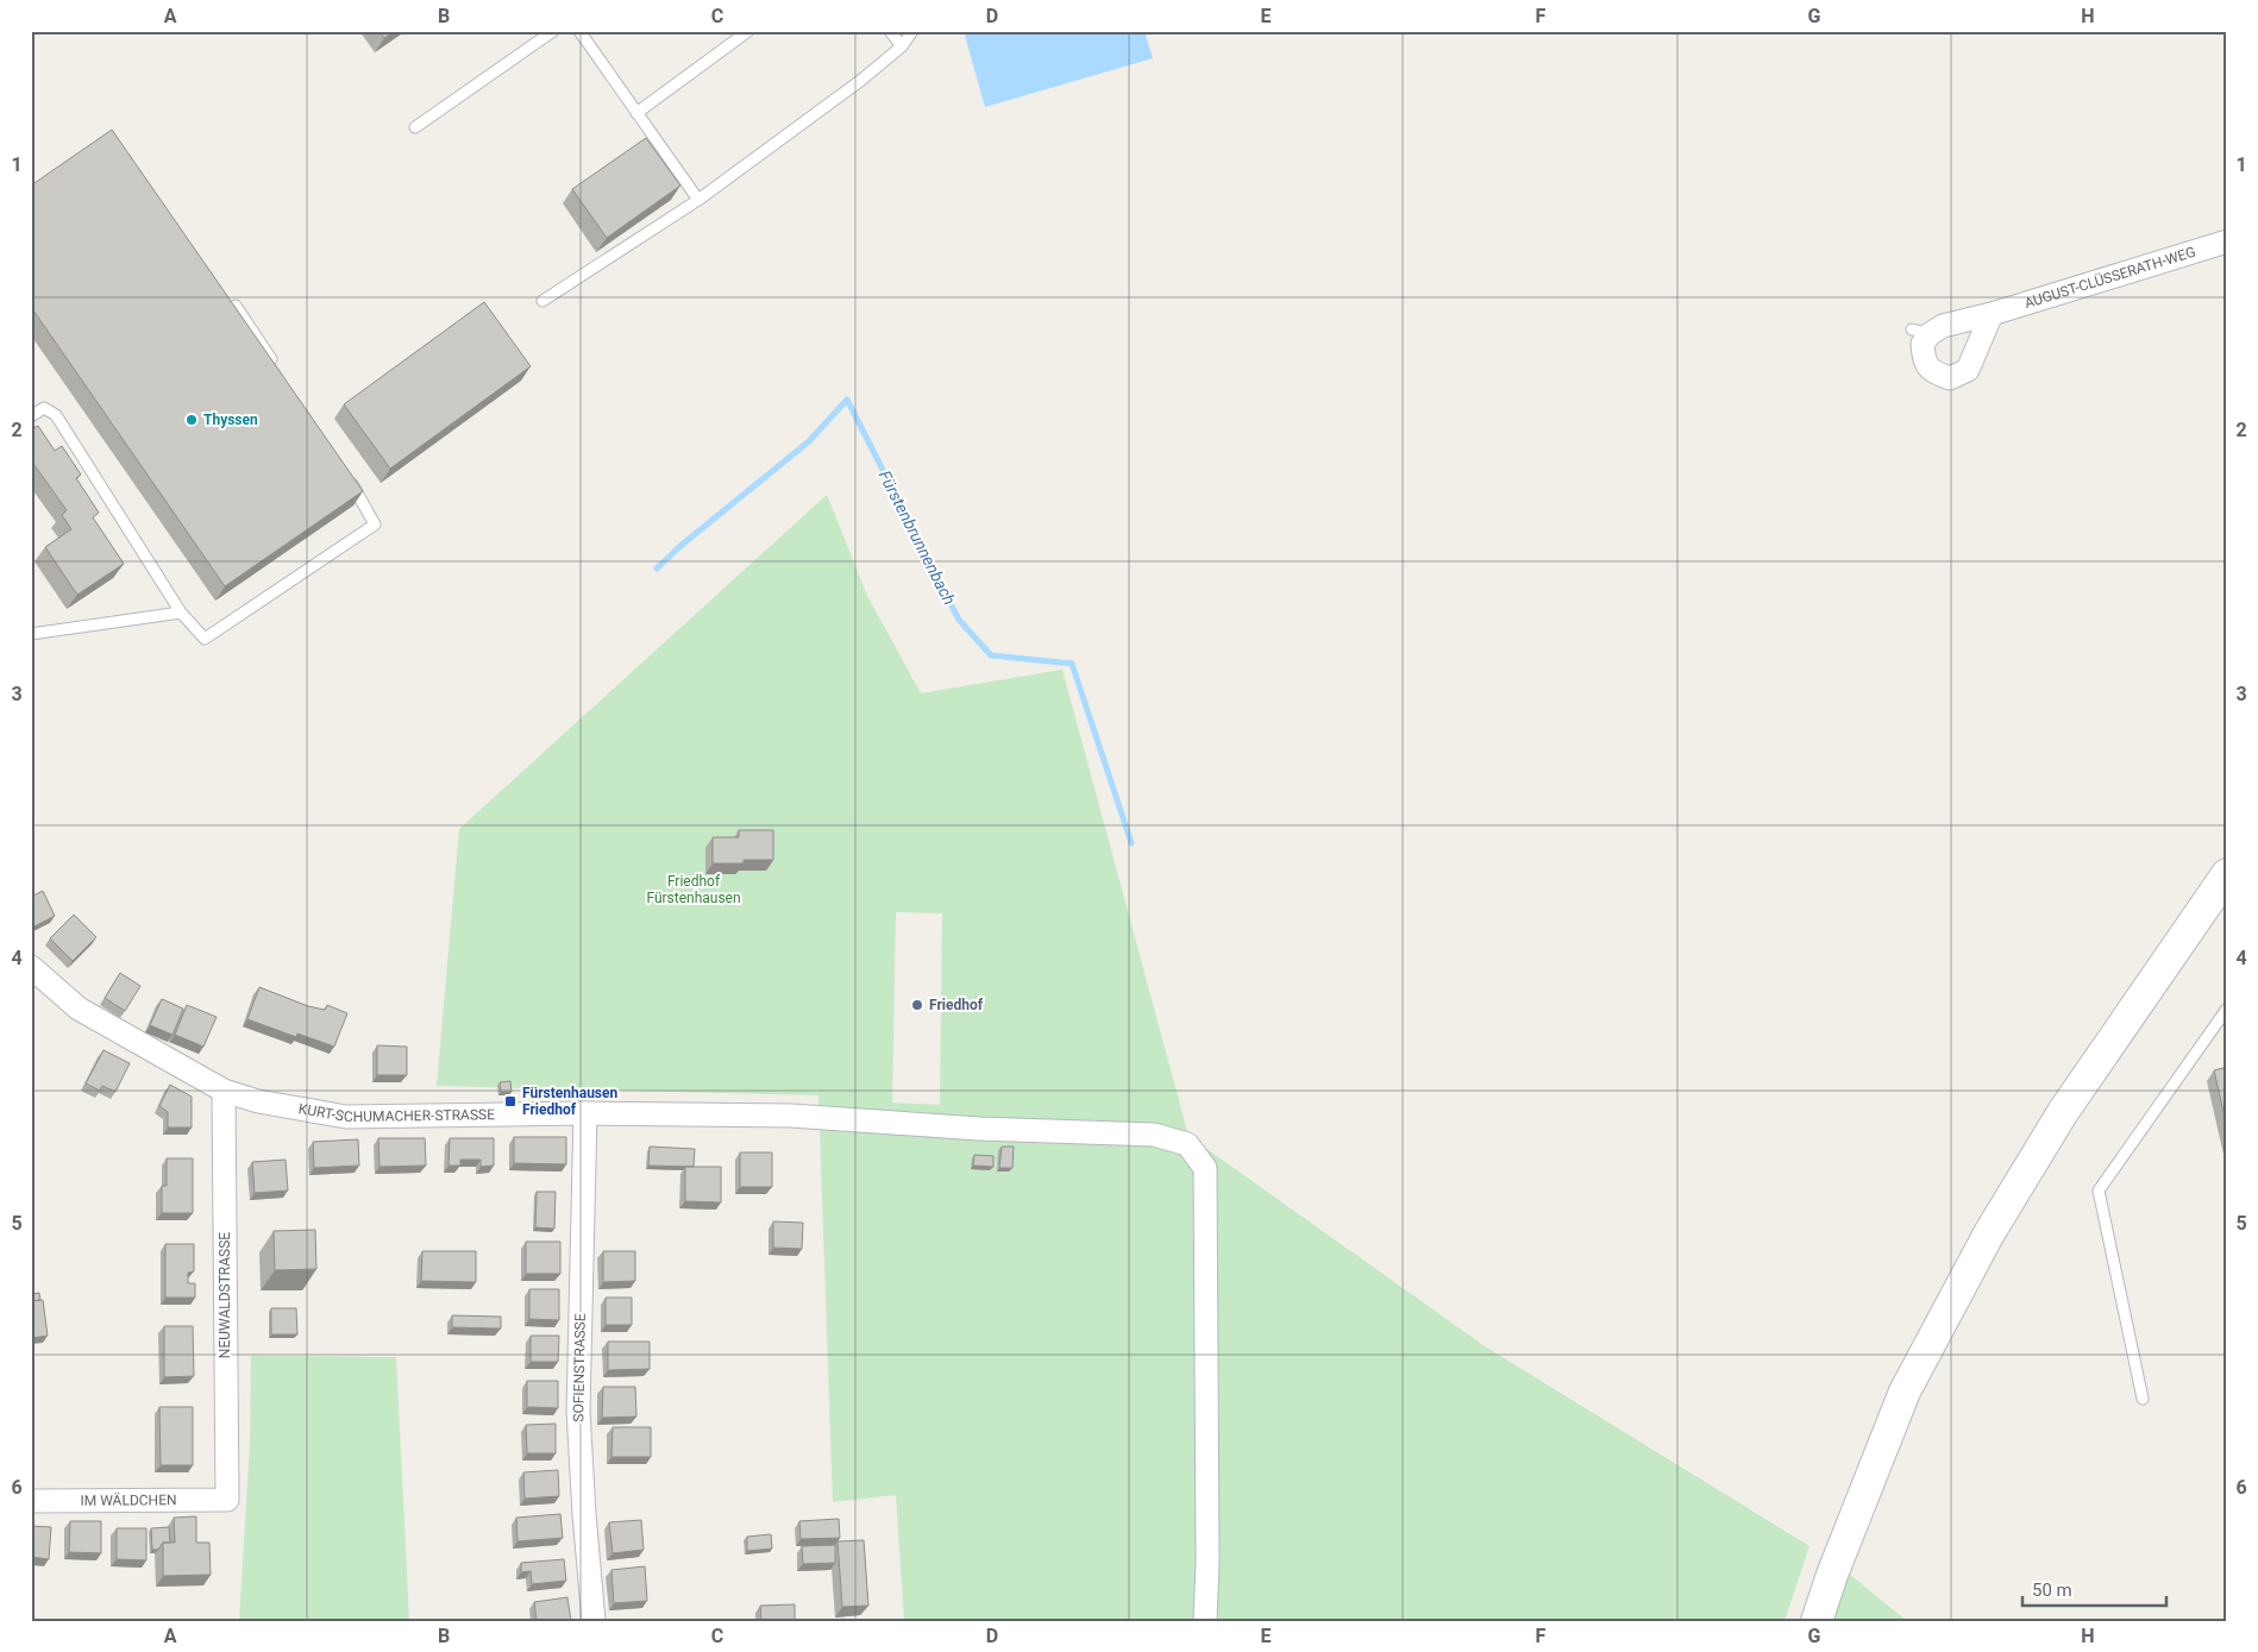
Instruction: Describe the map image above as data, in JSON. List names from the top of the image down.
{
  "streets": {
    "street": [
      "AUGUST-CLÜSSERATH-WEG",
      "KURT-SCHUMACHER-STRASSE",
      "NEUWALDSTRASSE",
      "SOFIENSTRASSE",
      "IM WÄLDCHEN"
    ]
  },
  "crossings": [
    ["KURT-SCHUMACHER-STRASSE", "NEUWALDSTRASSE"],
    ["KURT-SCHUMACHER-STRASSE", "SOFIENSTRASSE"],
    ["NEUWALDSTRASSE", "IM WÄLDCHEN"]
  ],
  "water": ["Fürstenbrunnenbach"],
  "parks": ["Friedhof Fürstenhausen"],
  "places": {
    "other": ["Thyssen", "Friedhof"],
    "transit": ["Fürstenhausen Friedhof"]
  },
  "scale_bar": "50 m",
  "grid": {
    "columns": [
      "A",
      "B",
      "C",
      "D",
      "E",
      "F",
      "G",
      "H"
    ],
    "rows": [
      "1",
      "2",
      "3",
      "4",
      "5",
      "6"
    ]
  }
}
